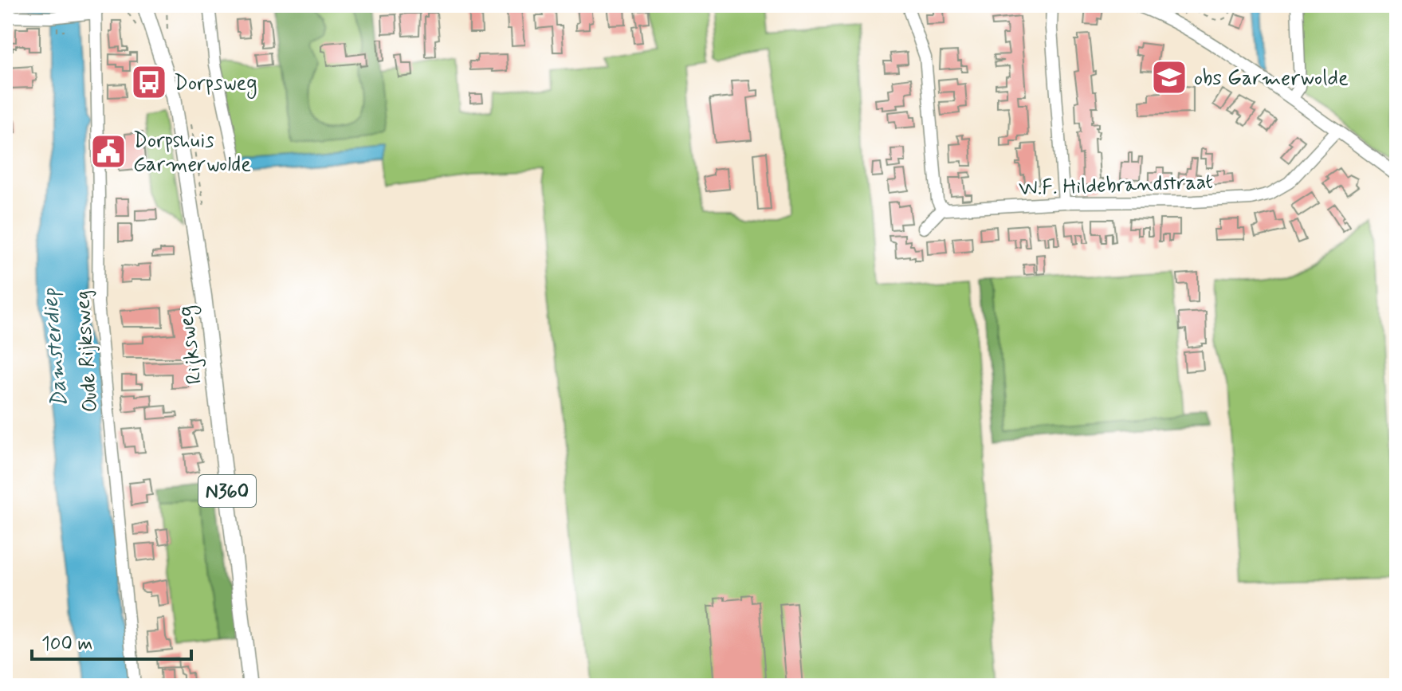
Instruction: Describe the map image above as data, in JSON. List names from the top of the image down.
{
  "streets": {
    "main road": ["Rijksweg", "N360"],
    "street": ["W.F. Hildebrandstraat", "Oude Rijksweg"]
  },
  "water": ["Damsterdiep"],
  "places": {
    "school or university": ["obs Garmerwolde"],
    "bus stop": ["Dorpsweg"],
    "public building": ["Dorpshuis Garmerwolde"]
  },
  "scale_bar": "100 m"
}
